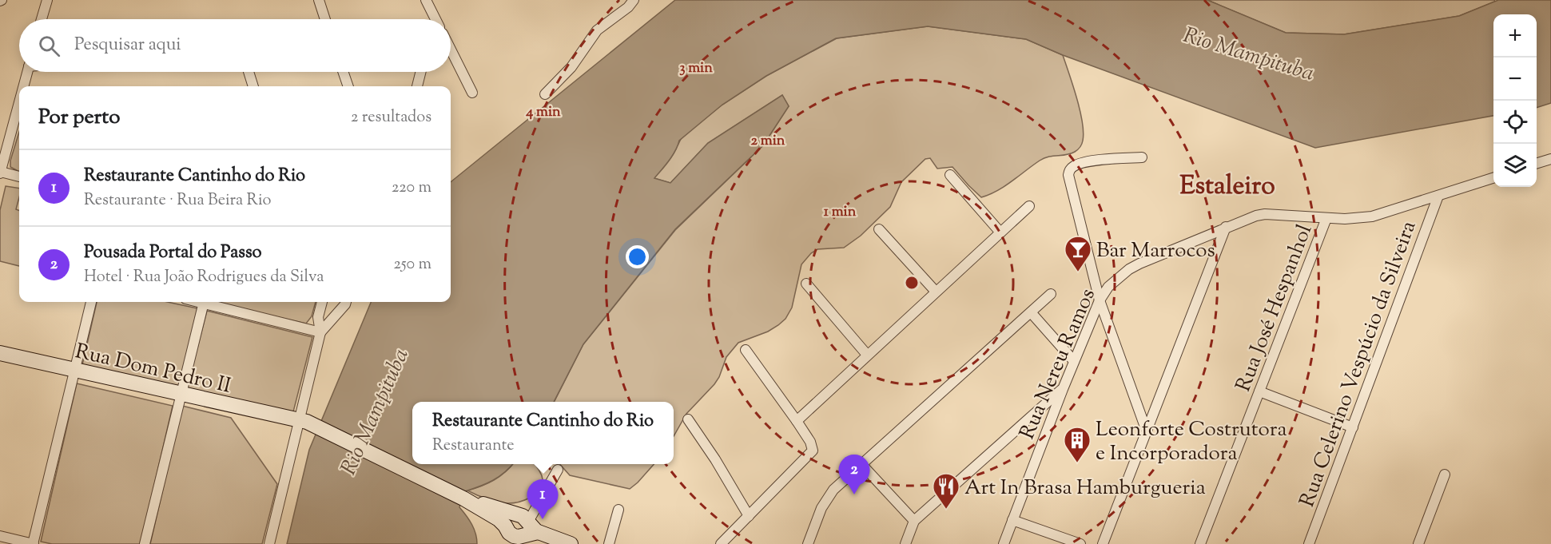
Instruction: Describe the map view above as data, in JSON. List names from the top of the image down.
{
  "streets": {
    "main road": ["Rua Dom Pedro II"],
    "street": ["Rua José Hespanhol", "Rua Nereu Ramos", "Rua Celerino Vespúcio da Silveira"]
  },
  "crossings": [
    ["Rua José Hespanhol", "Rua Nereu Ramos"],
    ["Rua Nereu Ramos", "Rua Celerino Vespúcio da Silveira"]
  ],
  "districts": ["Estaleiro"],
  "water": ["Rio Mampituba"],
  "places": {
    "bar": ["Bar Marrocos"],
    "building": ["Leonforte Costrutora e Incorporadora"],
    "restaurant": ["Art In Brasa Hamburgueria"]
  },
  "page": {
    "map_buttons": ["+", "−"],
    "search": "Pesquisar aqui",
    "heading": ["Por perto", "2 resultados"],
    "list": [
      {
        "mark": "1",
        "name": "Restaurante Cantinho do Rio",
        "note": "Restaurante · Rua Beira Rio",
        "value": "220 m"
      },
      {
        "mark": "2",
        "name": "Pousada Portal do Passo",
        "note": "Hotel · Rua João Rodrigues da Silva",
        "value": "250 m"
      }
    ],
    "popup": ["Restaurante Cantinho do Rio", "Restaurante"],
    "pins": ["2", "1"]
  },
  "rings": [
    "3 min",
    "4 min",
    "2 min",
    "1 min"
  ]
}
